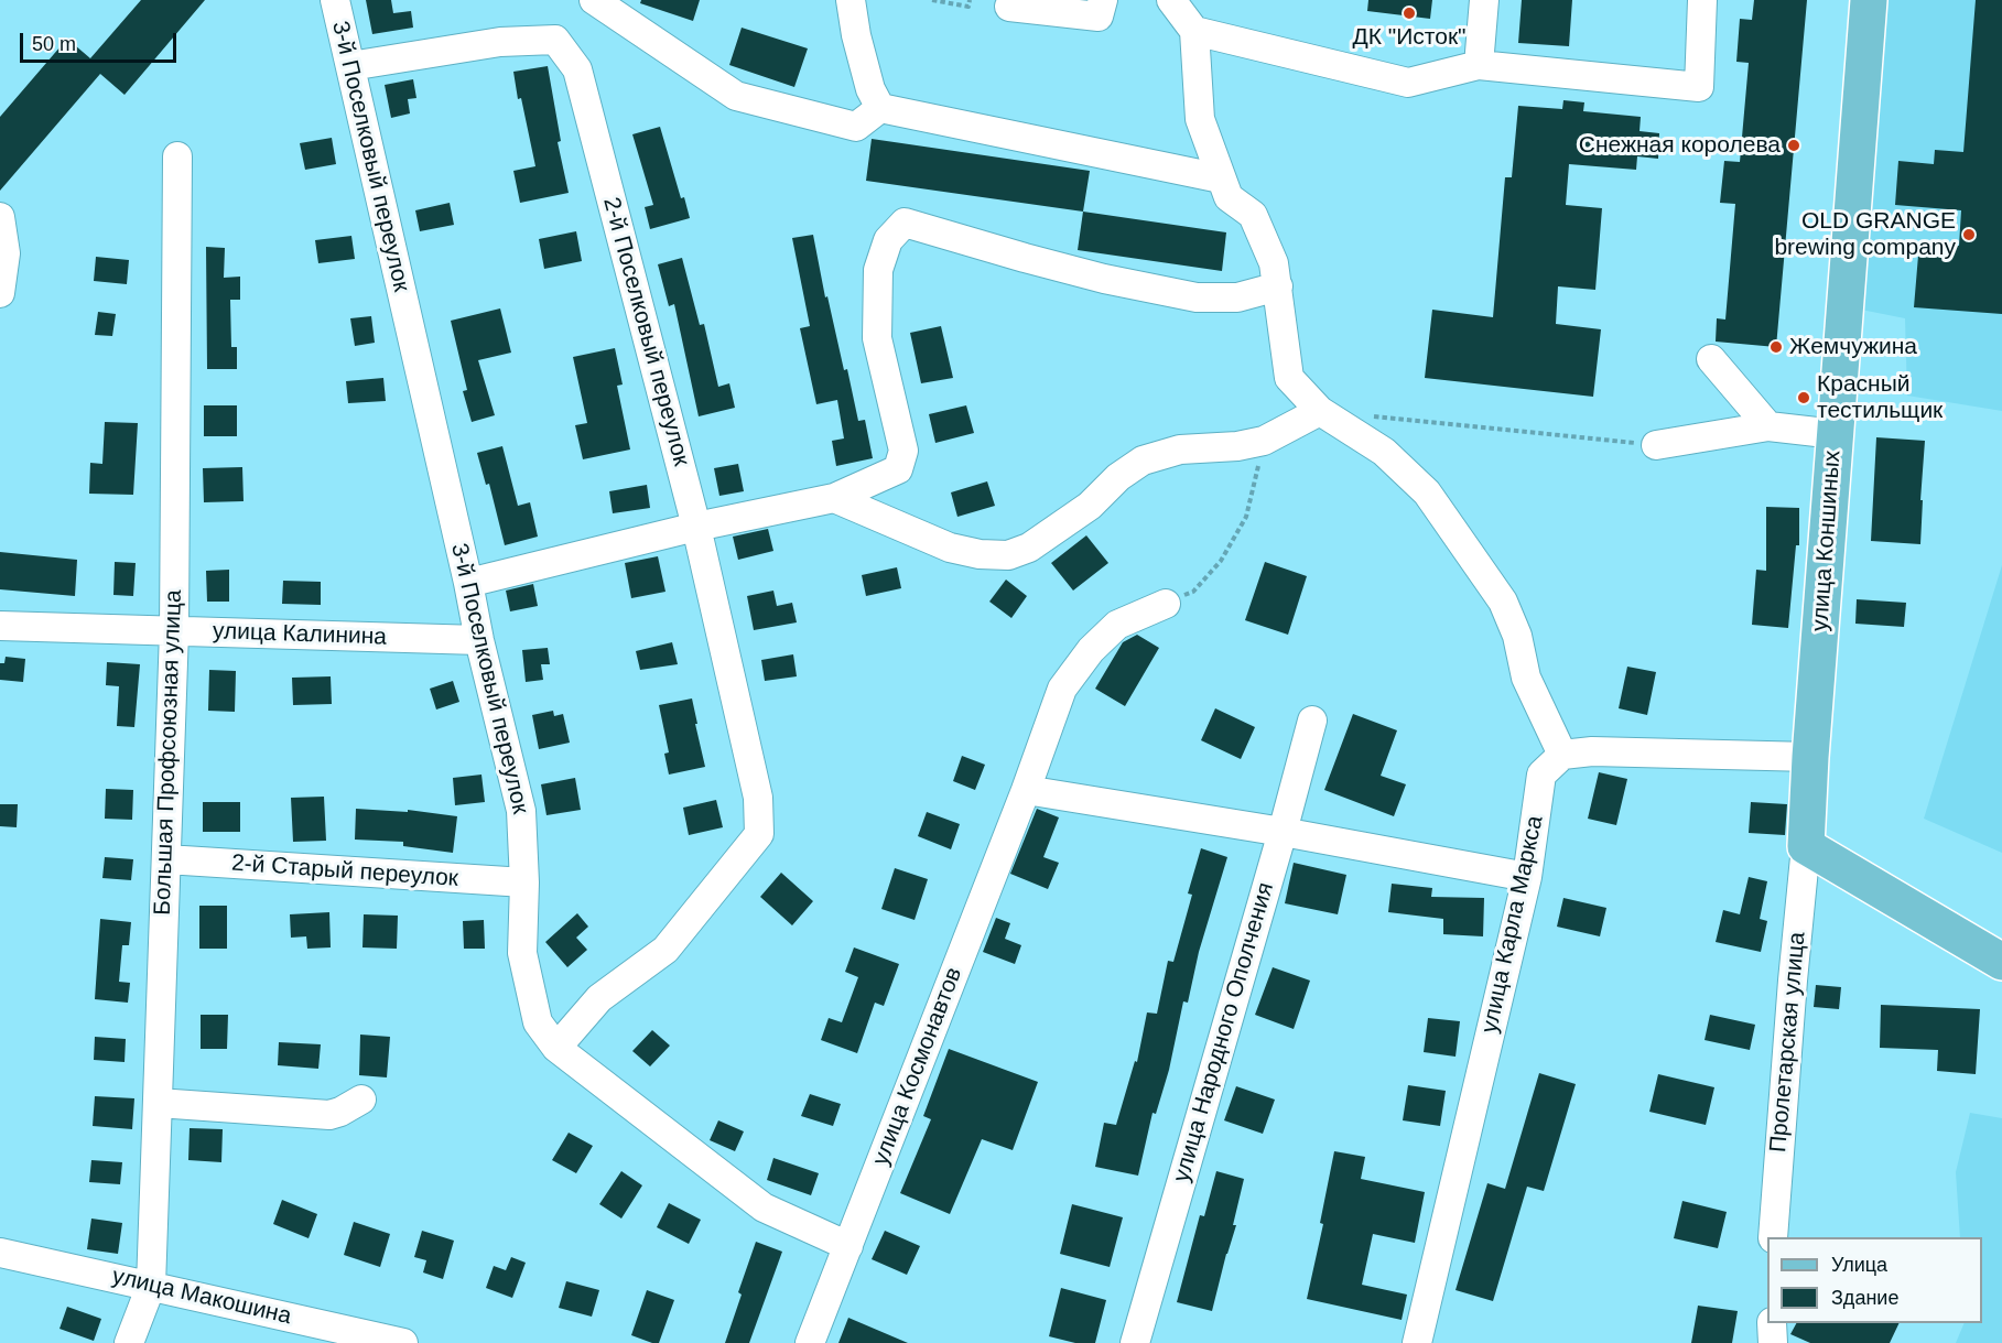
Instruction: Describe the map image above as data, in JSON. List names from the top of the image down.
{
  "streets": {
    "main road": ["улица Коншиных"],
    "street": [
      "3-й Поселковый переулок",
      "2-й Поселковый переулок",
      "улица Калинина",
      "Большая Профсоюзная улица",
      "2-й Старый переулок",
      "улица Карла Маркса",
      "улица Народного Ополчения",
      "Пролетарская улица",
      "улица Космонавтов",
      "улица Макошина"
    ]
  },
  "crossings": [
    ["3-й Поселковый переулок", "2-й Поселковый переулок"],
    ["3-й Поселковый переулок", "улица Калинина"],
    ["3-й Поселковый переулок", "2-й Старый переулок"],
    ["3-й Поселковый переулок", "улица Космонавтов"],
    ["улица Коншиных", "Пролетарская улица"],
    ["улица Калинина", "Большая Профсоюзная улица"],
    ["Большая Профсоюзная улица", "2-й Старый переулок"],
    ["Большая Профсоюзная улица", "улица Макошина"]
  ],
  "places": [
    "ДК \"Исток\"",
    "Снежная королева",
    "OLD GRANGE brewing company",
    "Жемчужина",
    "Красный тестильщик"
  ],
  "legend": ["Улица", "Здание"],
  "scale_bar": "50 m"
}
